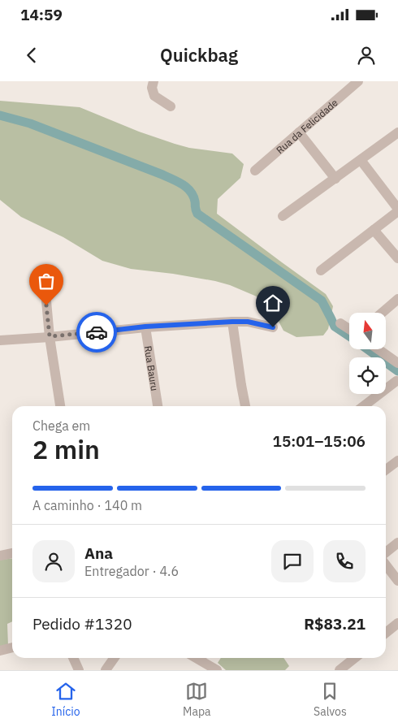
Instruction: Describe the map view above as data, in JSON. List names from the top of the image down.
{
  "streets": {
    "street": ["Rua da Felicidade", "Rua Bauru"]
  },
  "north": "top",
  "page": {
    "status": "14:59",
    "header": "Quickbag",
    "heading": ["2 min", "Chega em", "15:01–15:06"],
    "panel": [
      "Ana",
      "Entregador · 4.6",
      "Pedido #1320",
      "R$83.21"
    ],
    "bar": "A caminho · 140 m",
    "tabs": ["Início", "Mapa", "Salvos"]
  }
}
